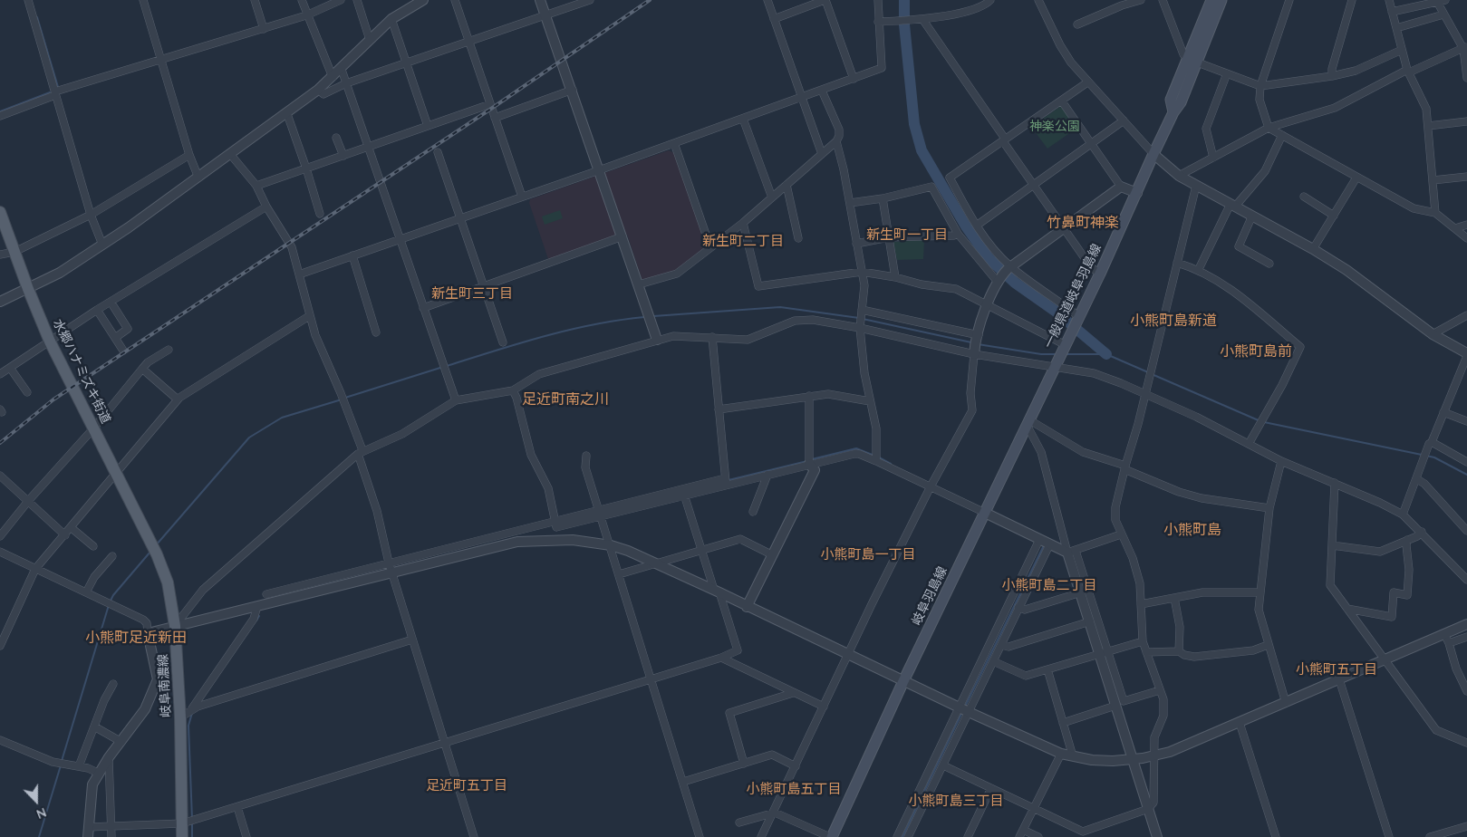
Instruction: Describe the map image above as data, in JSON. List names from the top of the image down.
{
  "streets": {
    "main road": [
      "一般県道岐阜羽島線",
      "水郷ハナミズキ街道",
      "岐阜羽島線",
      "岐阜南濃線"
    ]
  },
  "crossings": [
    ["一般県道岐阜羽島線", "岐阜羽島線"],
    ["水郷ハナミズキ街道", "岐阜南濃線"]
  ],
  "districts": [
    "竹鼻町神楽",
    "新生町一丁目",
    "新生町二丁目",
    "新生町三丁目",
    "小熊町島新道",
    "小熊町島前",
    "足近町南之川",
    "小熊町島",
    "小熊町島一丁目",
    "小熊町島二丁目",
    "小熊町足近新田",
    "小熊町五丁目",
    "足近町五丁目",
    "小熊町島五丁目",
    "小熊町島三丁目"
  ],
  "parks": ["神楽公園"],
  "north": "bottom"
}
